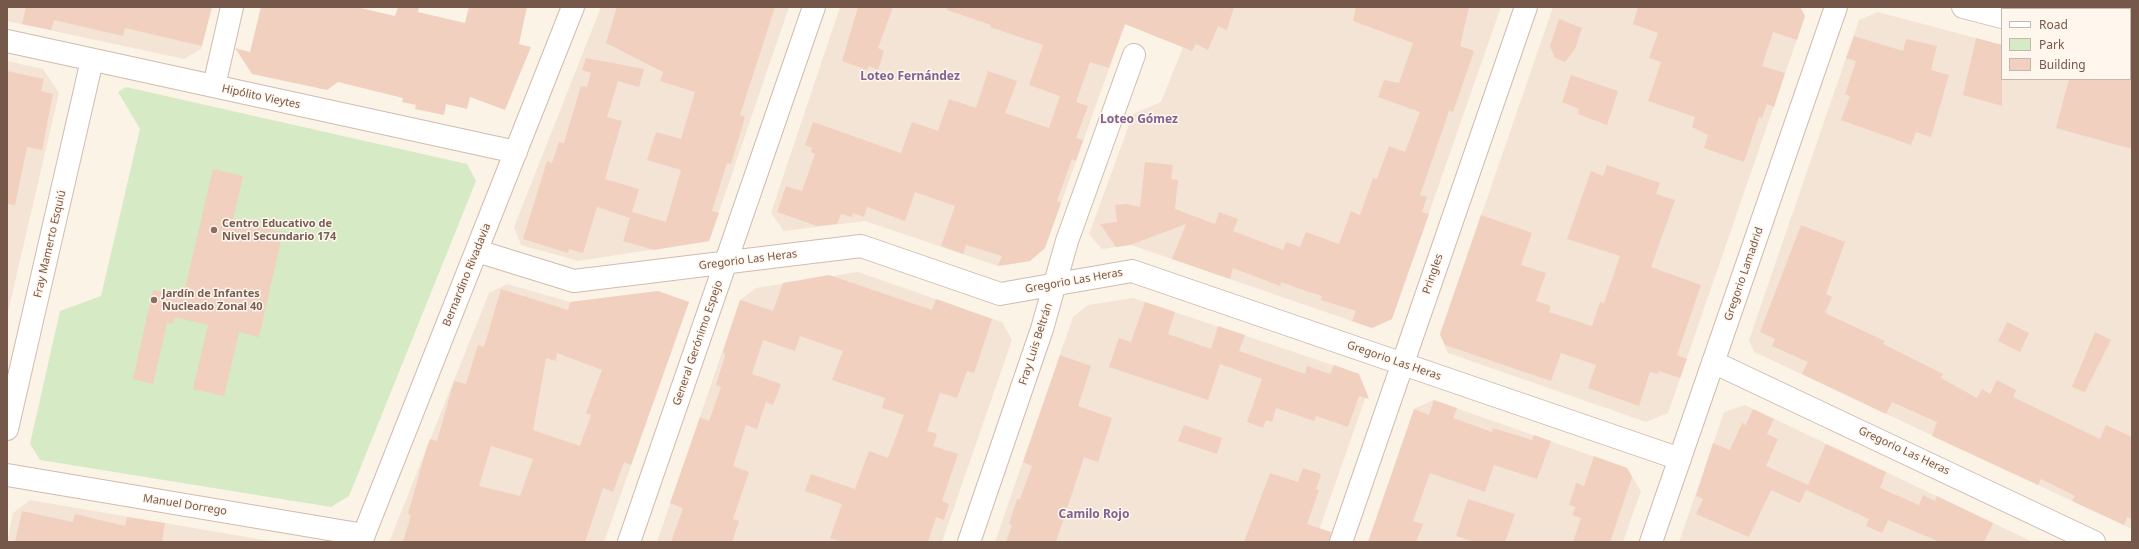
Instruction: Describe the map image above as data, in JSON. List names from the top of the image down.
{
  "streets": {
    "street": [
      "Hipólito Vieytes",
      "Fray Mamerto Esquiú",
      "Gregorio Las Heras",
      "Pringles",
      "Gregorio Lamadrid",
      "Bernardino Rivadavia",
      "General Gerónimo Espejo",
      "Fray Luis Beltrán",
      "Manuel Dorrego"
    ]
  },
  "crossings": [
    ["Hipólito Vieytes", "Fray Mamerto Esquiú"],
    ["Hipólito Vieytes", "Bernardino Rivadavia"],
    ["Gregorio Las Heras", "Pringles"],
    ["Gregorio Las Heras", "Gregorio Lamadrid"],
    ["Gregorio Las Heras", "Bernardino Rivadavia"],
    ["Gregorio Las Heras", "General Gerónimo Espejo"],
    ["Gregorio Las Heras", "Fray Luis Beltrán"],
    ["Bernardino Rivadavia", "Manuel Dorrego"]
  ],
  "districts": ["Loteo Fernández", "Loteo Gómez", "Camilo Rojo"],
  "places": ["Centro Educativo de Nivel Secundario 174", "Jardín de Infantes Nucleado Zonal 40"],
  "legend": ["Road", "Park", "Building"]
}
